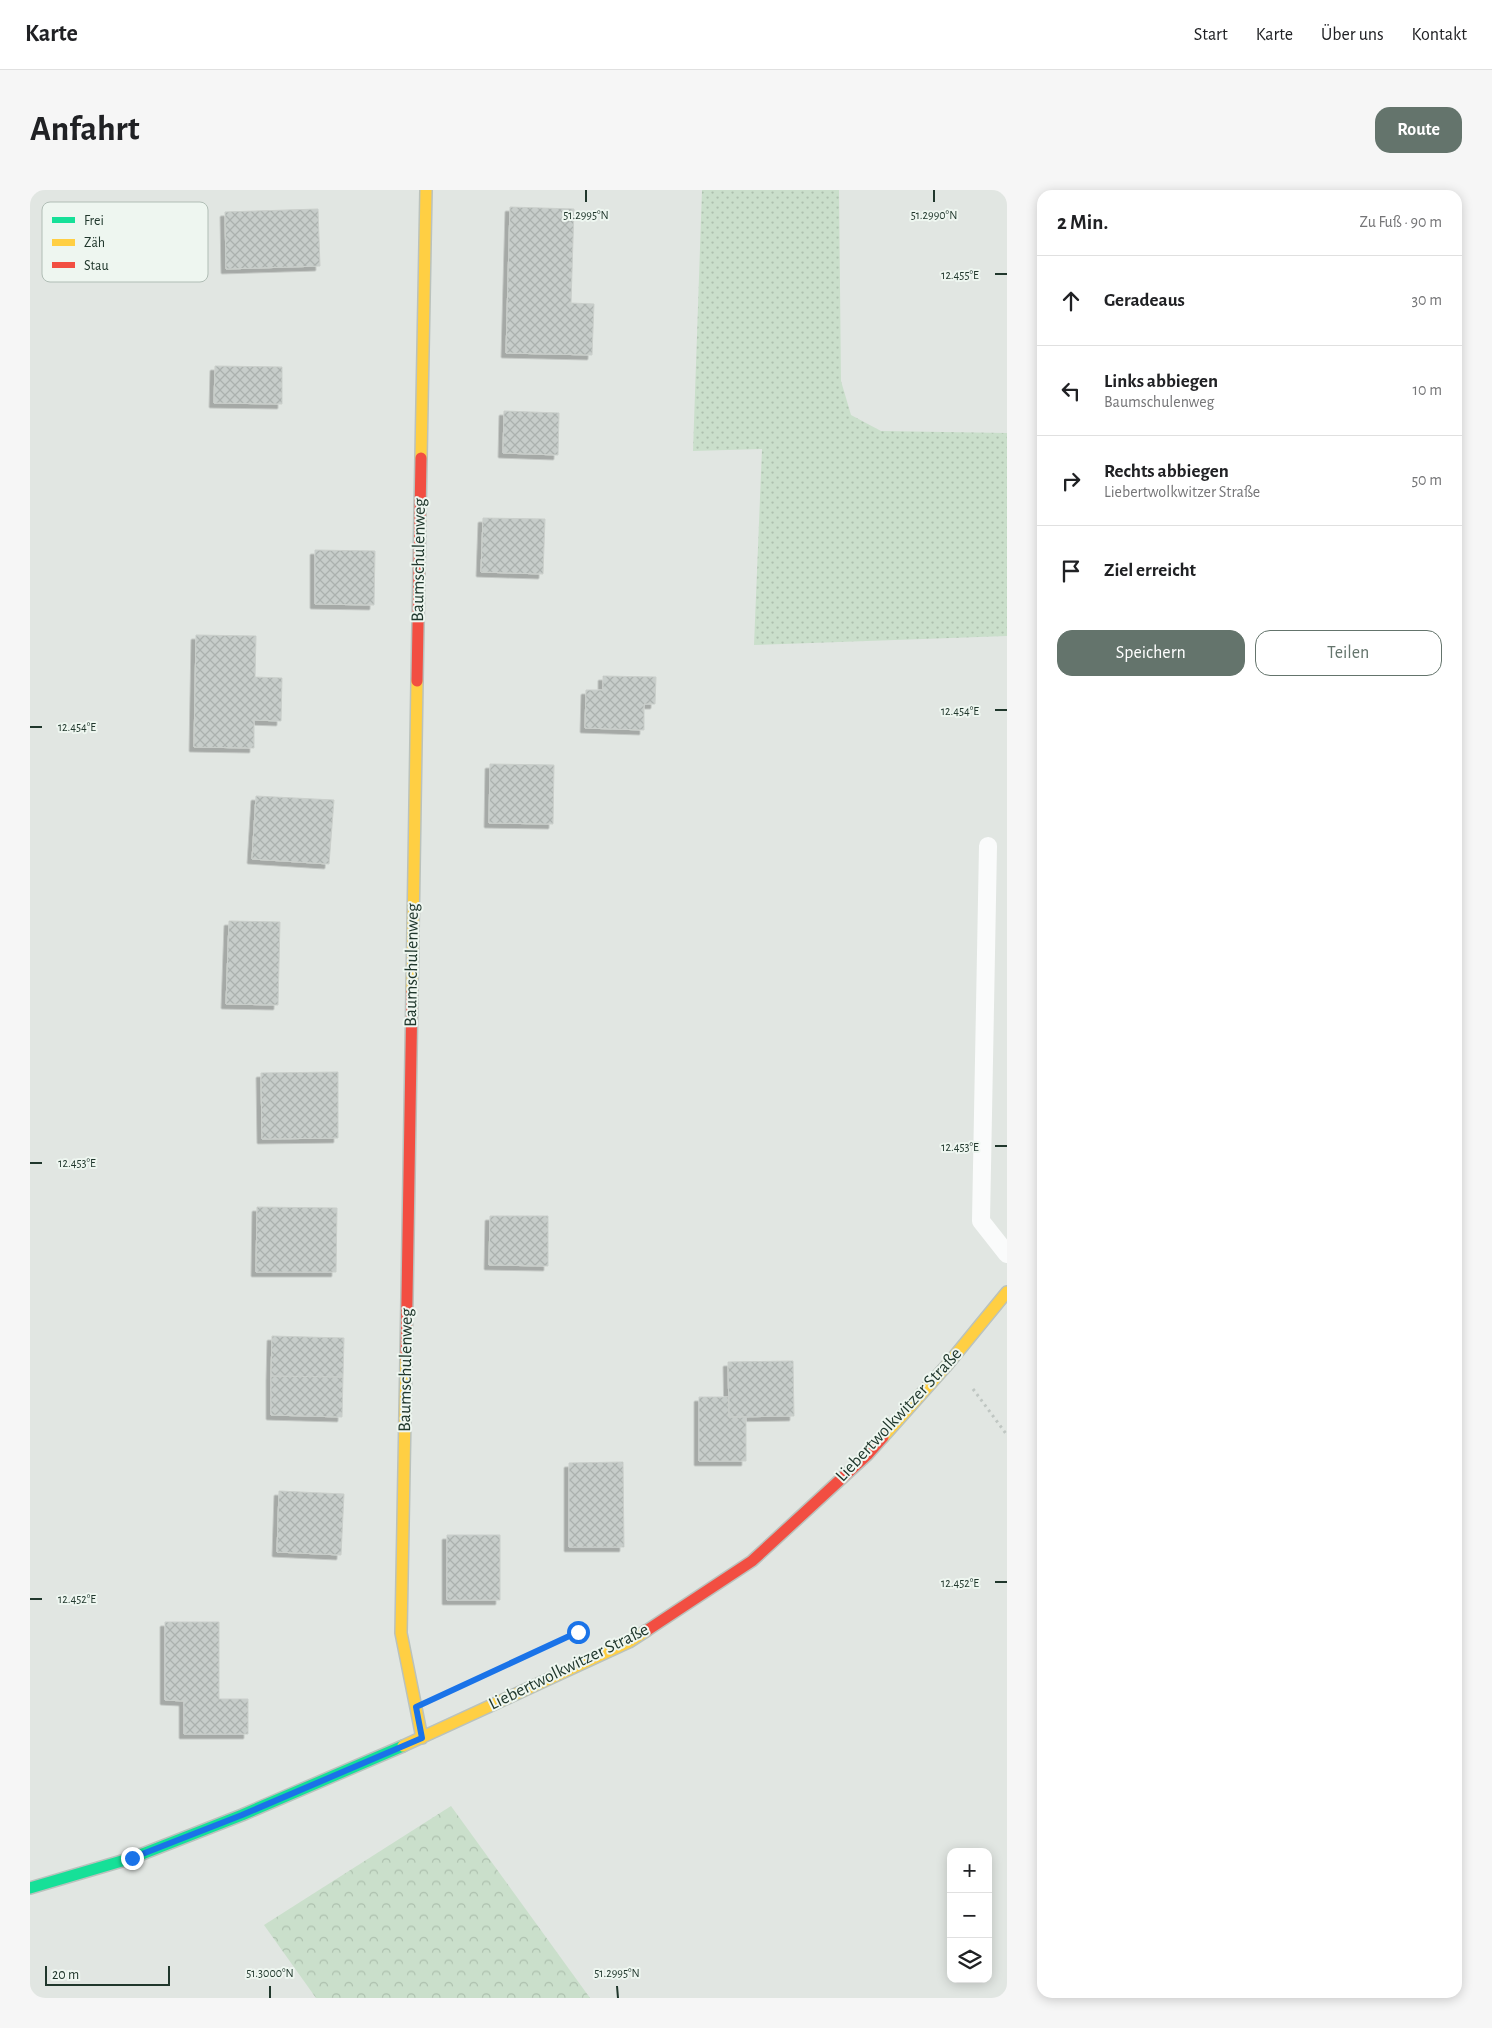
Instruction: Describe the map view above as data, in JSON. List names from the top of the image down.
{
  "streets": {
    "street": ["Baumschulenweg", "Liebertwolkwitzer Straße"]
  },
  "crossings": [
    ["Baumschulenweg", "Liebertwolkwitzer Straße"]
  ],
  "legend": ["Frei", "Zäh", "Stau"],
  "scale_bar": "20 m",
  "page": {
    "header": "Karte",
    "nav": [
      "Start",
      "Karte",
      "Über uns",
      "Kontakt"
    ],
    "buttons": [
      "Route",
      ["Speichern", "Teilen"]
    ],
    "title": "Anfahrt",
    "heading": ["2 Min.", "Zu Fuß · 90 m"],
    "list": [
      ["Geradeaus", "30 m"],
      ["Links abbiegen", "Baumschulenweg", "10 m"],
      ["Rechts abbiegen", "Liebertwolkwitzer Straße", "50 m"],
      "Ziel erreicht"
    ],
    "map_buttons": ["+", "−"],
    "scale": "20 m"
  },
  "coordinates": [
    "51.2995°N",
    "51.2990°N",
    "12.455°E",
    "12.454°E",
    "12.453°E",
    "12.452°E",
    "51.3000°N"
  ]
}
